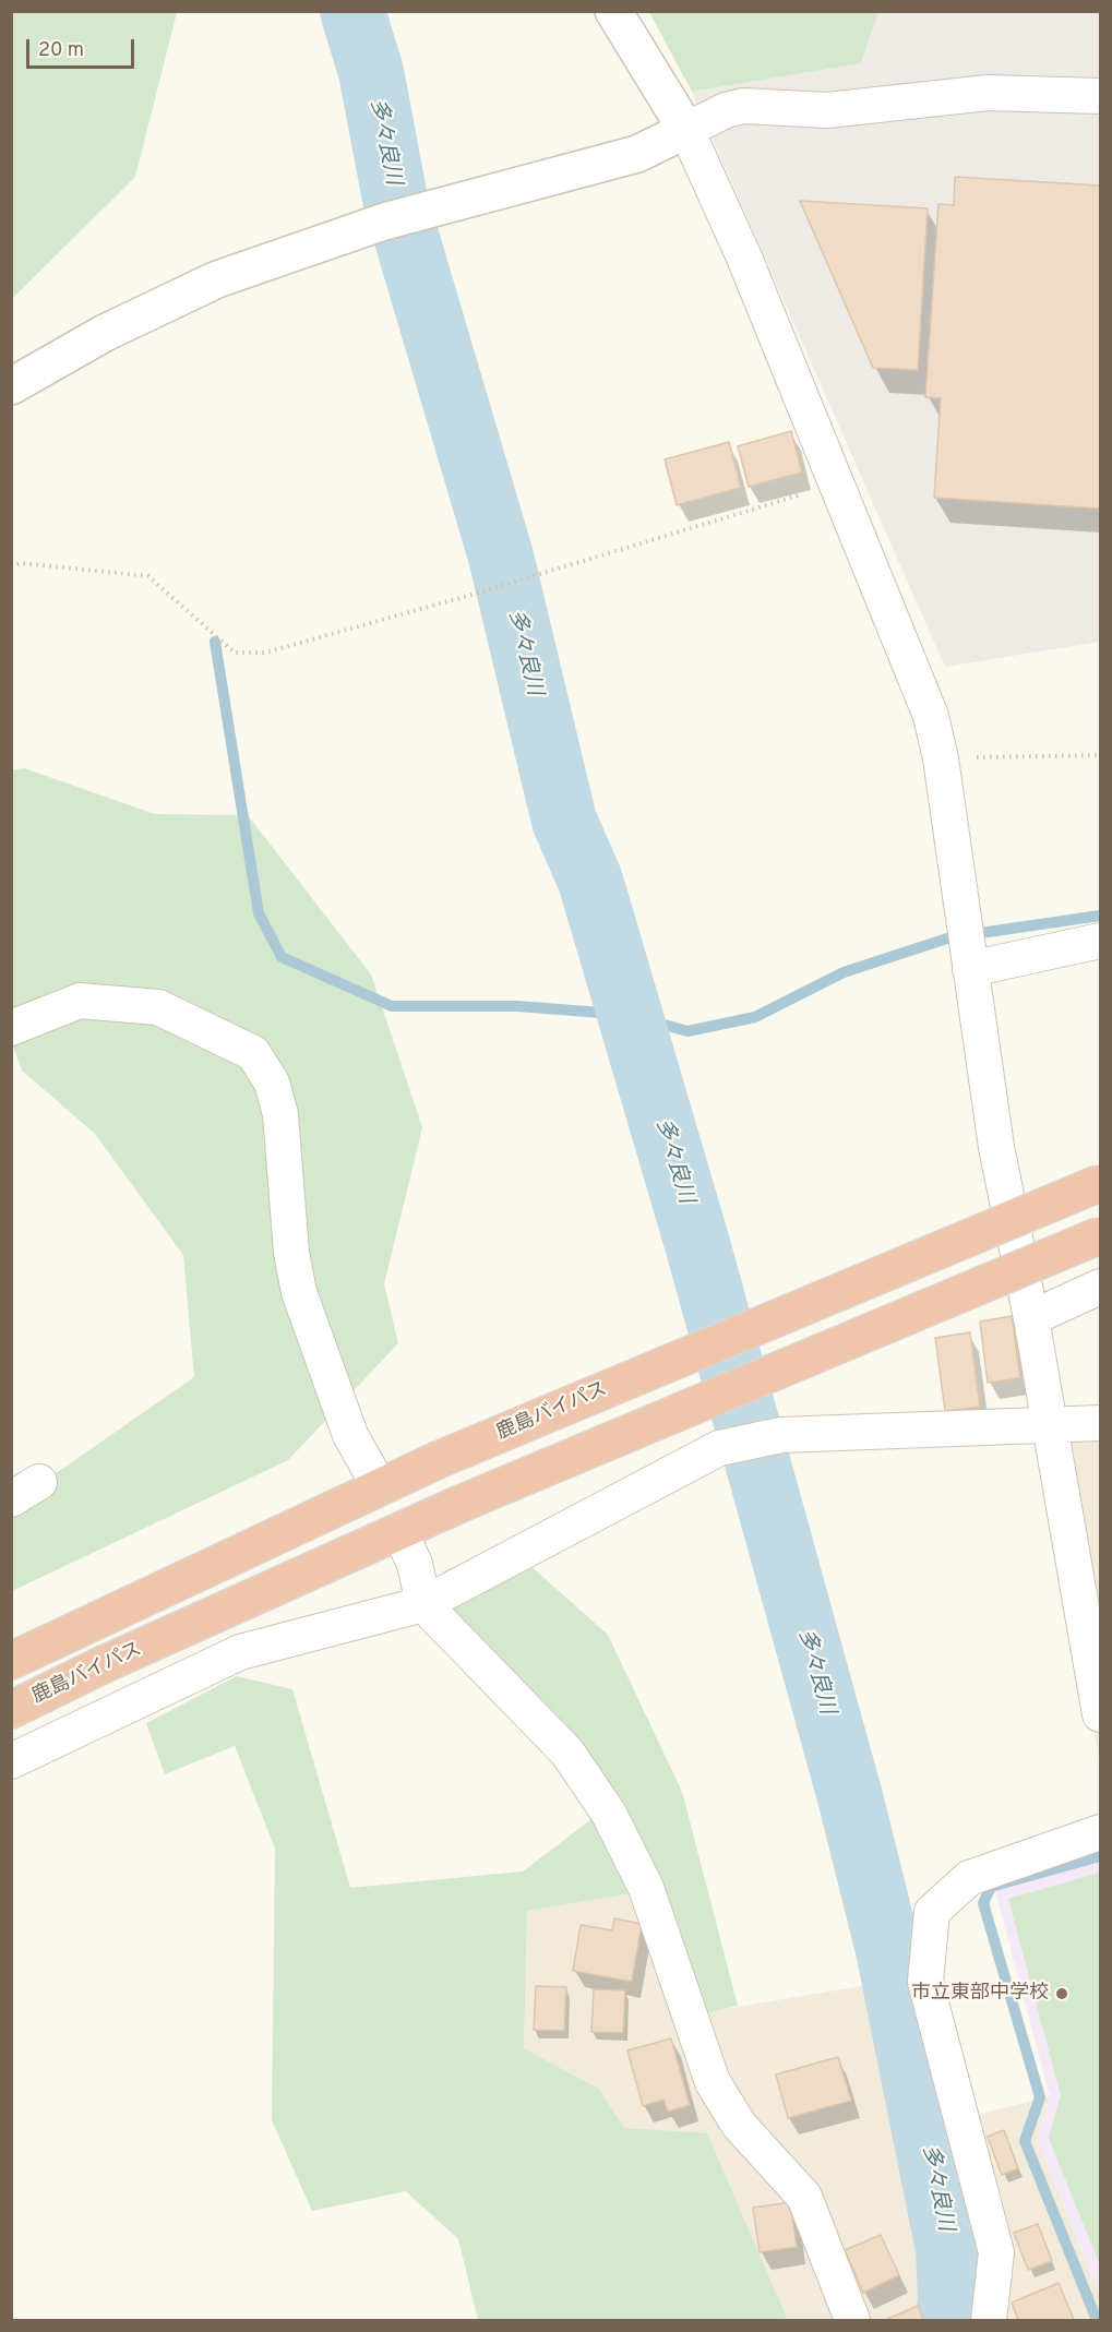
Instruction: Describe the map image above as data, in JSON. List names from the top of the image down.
{
  "streets": {
    "highway": ["鹿島バイパス"]
  },
  "water": ["多々良川"],
  "places": ["市立東部中学校"],
  "scale_bar": "20 m"
}
